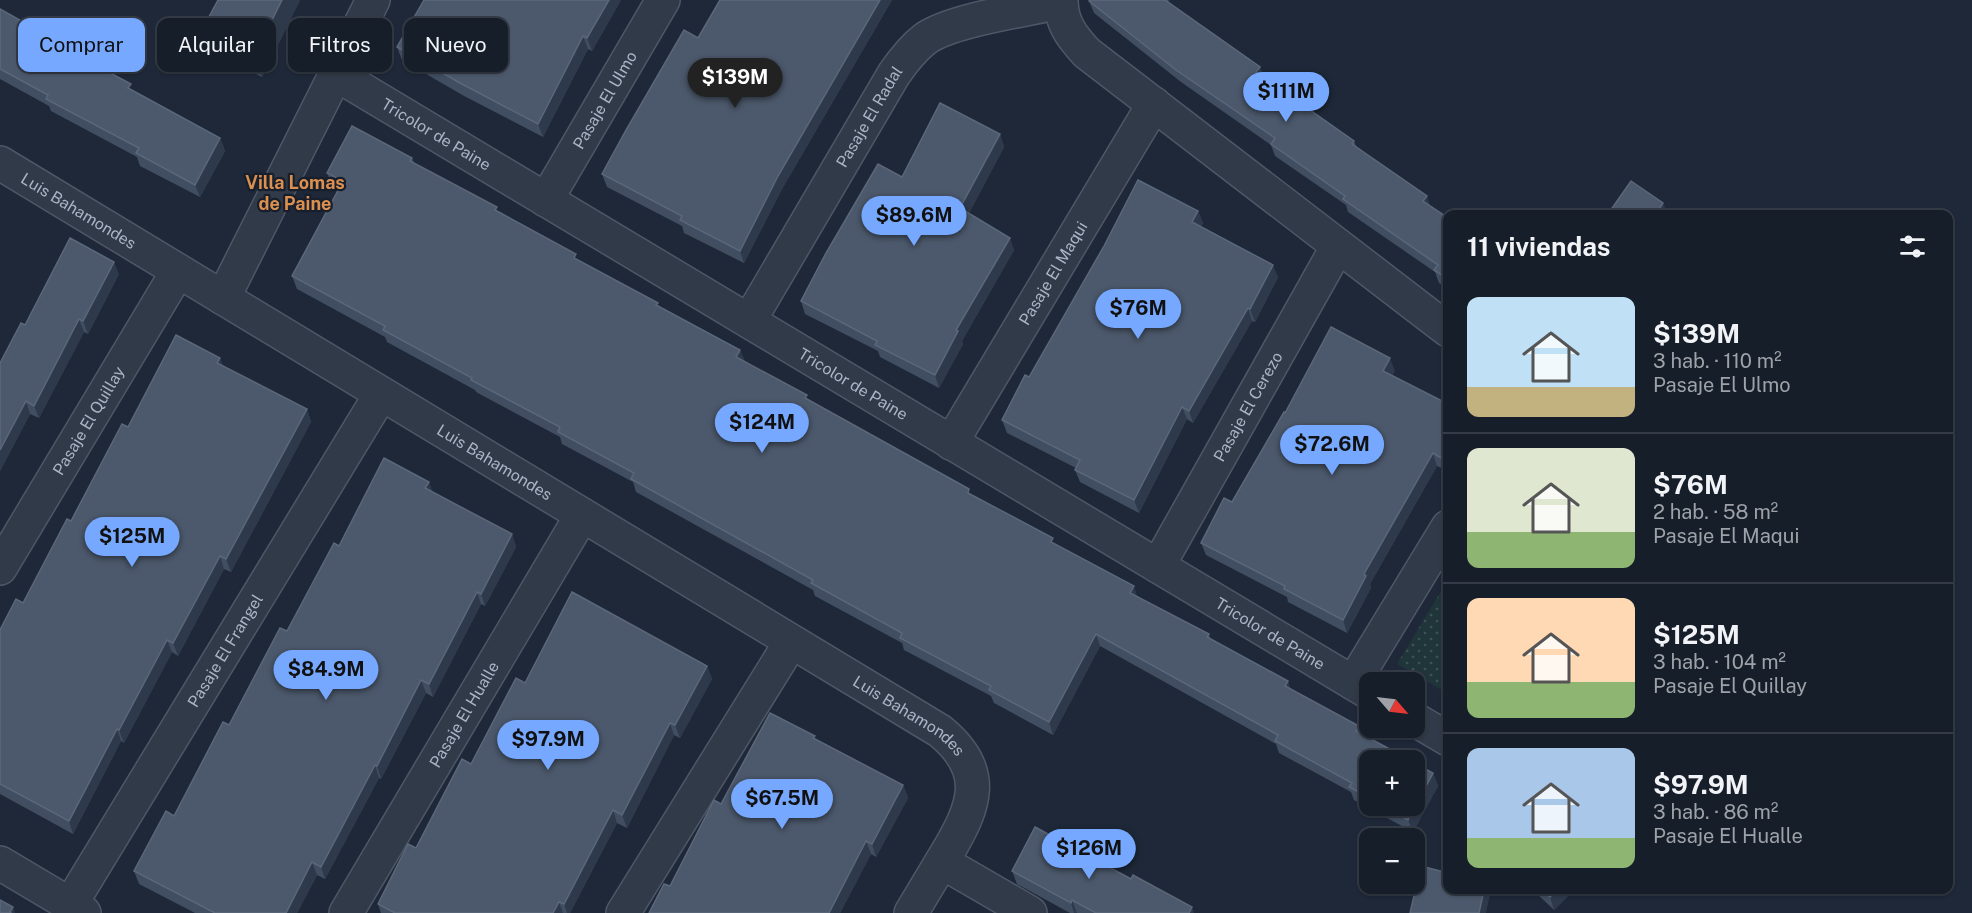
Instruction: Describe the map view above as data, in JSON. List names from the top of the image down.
{
  "streets": {
    "street": [
      "Pasaje El Ulmo",
      "Pasaje El Radal",
      "Tricolor de Paine",
      "Luis Bahamondes",
      "Pasaje El Maqui",
      "Pasaje El Cerezo",
      "Pasaje El Quillay",
      "Pasaje El Frangel",
      "Pasaje El Hualle"
    ]
  },
  "crossings": [
    ["Pasaje El Ulmo", "Tricolor de Paine"],
    ["Pasaje El Radal", "Tricolor de Paine"],
    ["Tricolor de Paine", "Pasaje El Maqui"],
    ["Tricolor de Paine", "Pasaje El Cerezo"],
    ["Luis Bahamondes", "Pasaje El Quillay"],
    ["Luis Bahamondes", "Pasaje El Frangel"],
    ["Luis Bahamondes", "Pasaje El Hualle"]
  ],
  "districts": ["Villa Lomas de Paine"],
  "north": "bottom right",
  "page": {
    "chip": [
      "Comprar",
      "Alquilar",
      "Filtros",
      "Nuevo"
    ],
    "price": [
      "$139M",
      "$111M",
      "$89.6M",
      "$76M",
      "$124M",
      "$72.6M",
      "$125M",
      "$84.9M",
      "$97.9M",
      "$67.5M",
      "$126M"
    ],
    "heading": "11 viviendas",
    "list": [
      {
        "name": "$139M",
        "note": "3 hab. · 110 m² · Pasaje El Ulmo"
      },
      {
        "name": "$76M",
        "note": "2 hab. · 58 m² · Pasaje El Maqui"
      },
      {
        "name": "$125M",
        "note": "3 hab. · 104 m² · Pasaje El Quillay"
      },
      {
        "name": "$97.9M",
        "note": "3 hab. · 86 m² · Pasaje El Hualle"
      }
    ],
    "map_buttons": ["+", "−"]
  }
}
